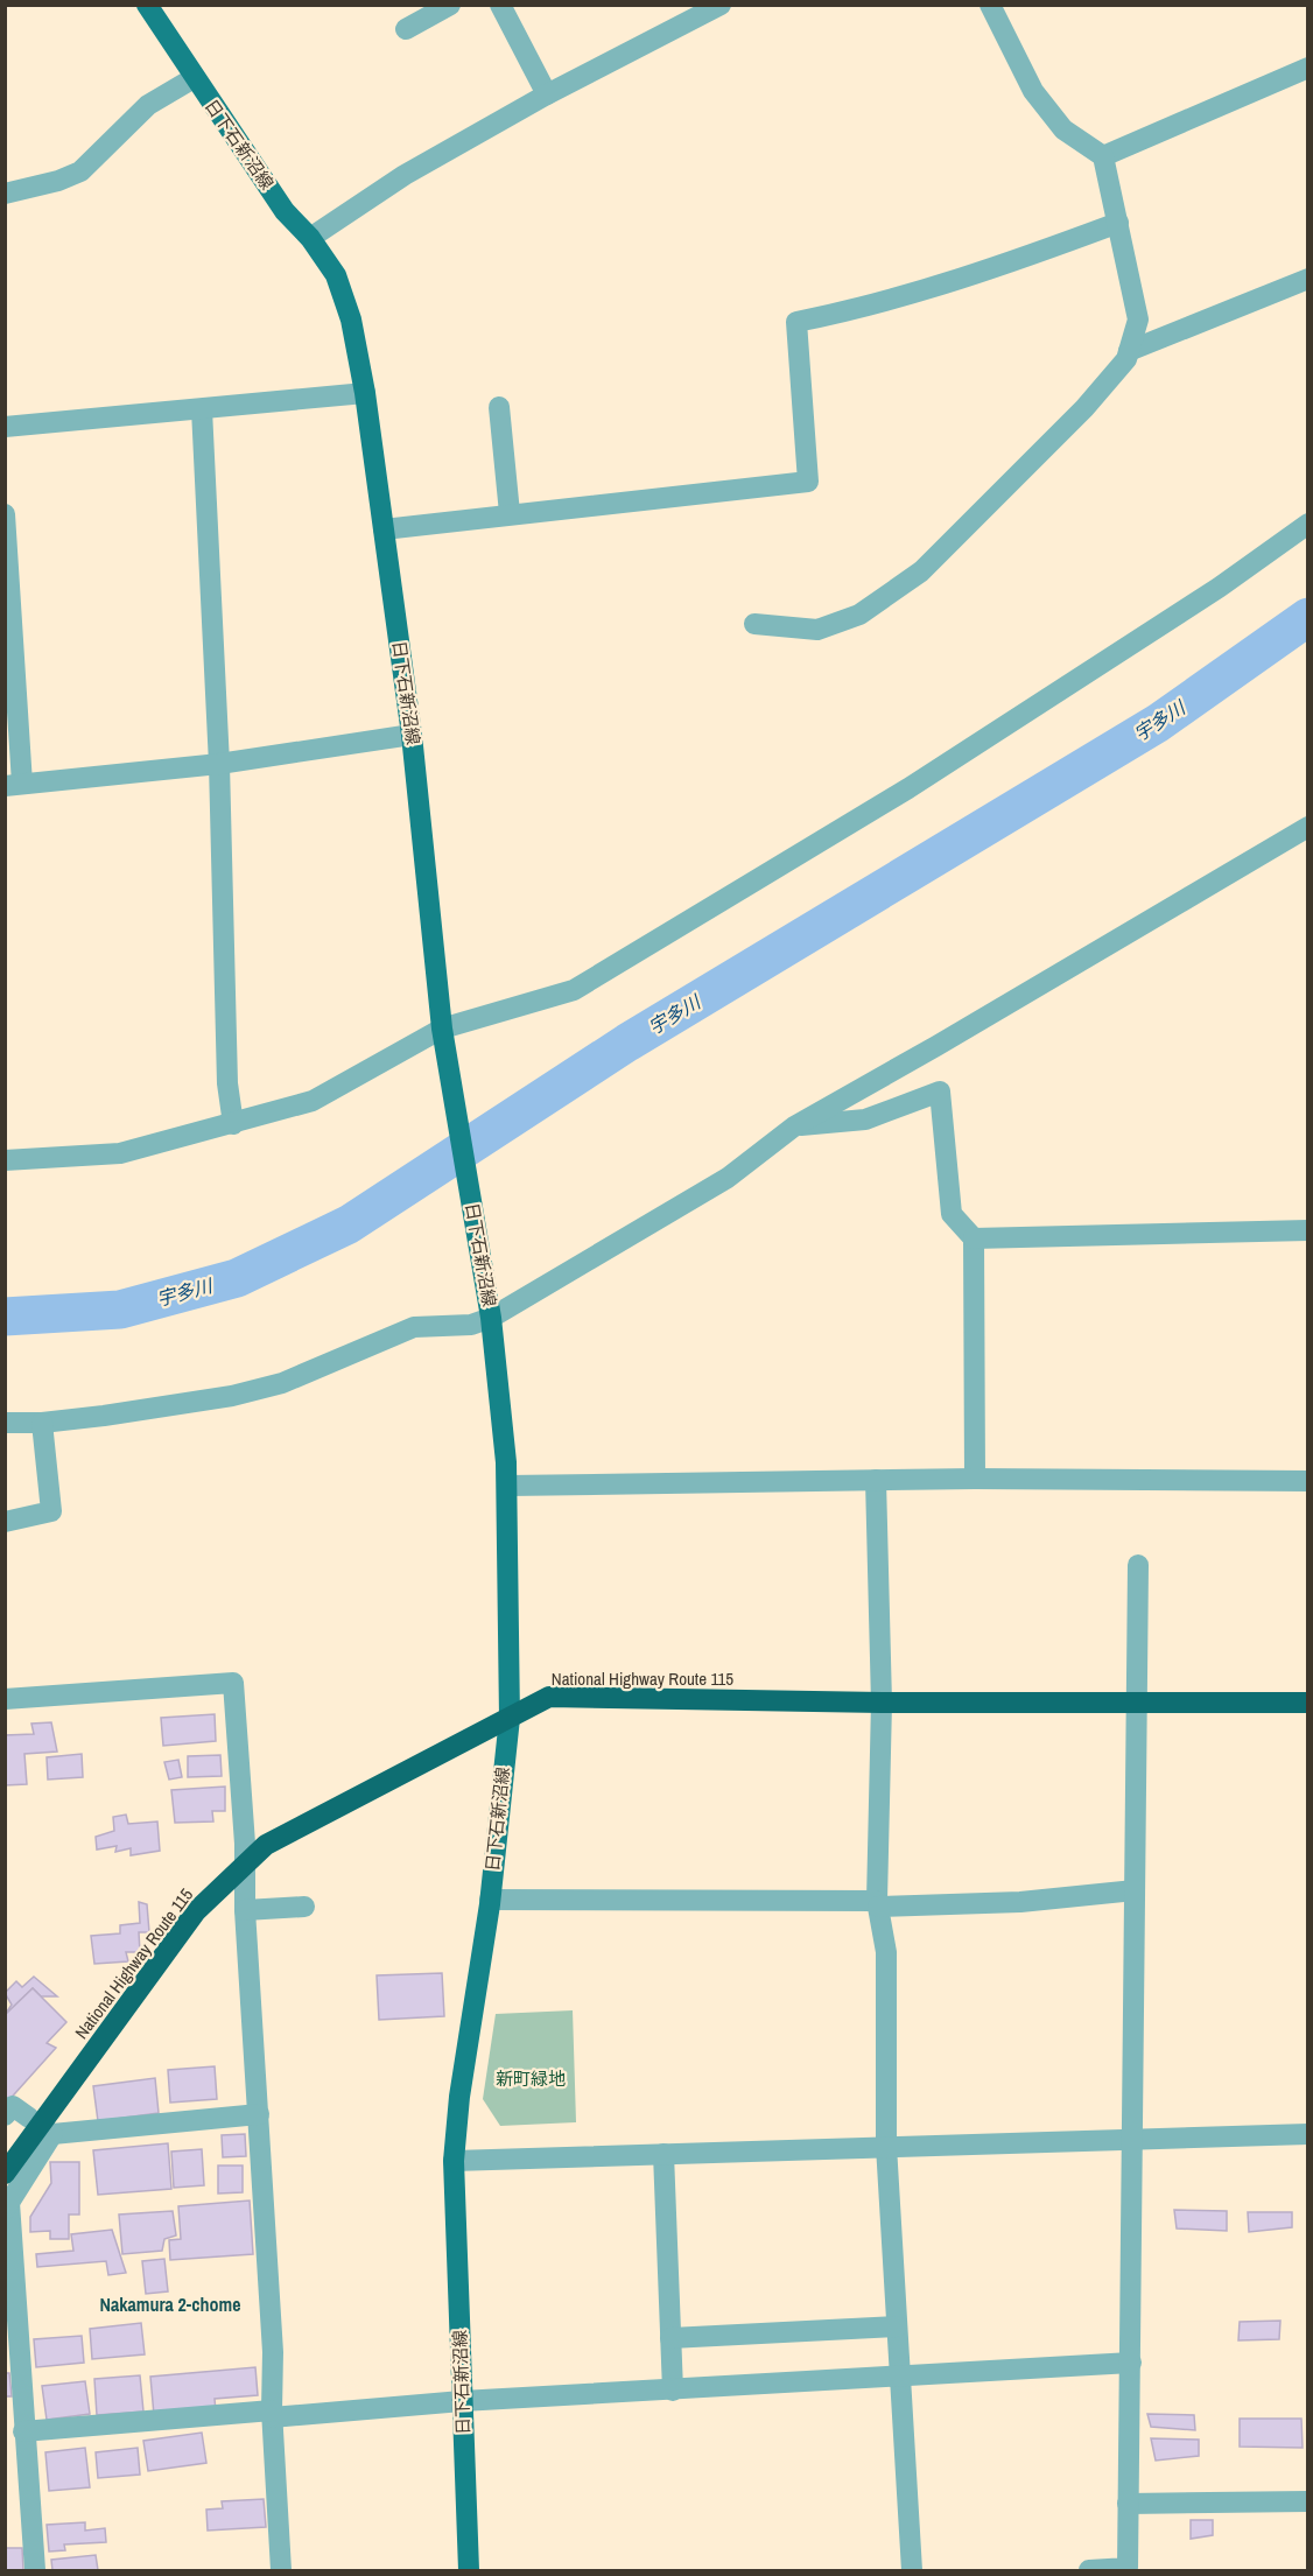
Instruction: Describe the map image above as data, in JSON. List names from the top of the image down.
{
  "streets": {
    "highway": ["National Highway Route 115"],
    "main road": ["日下石新沼線"]
  },
  "crossings": [
    ["日下石新沼線", "National Highway Route 115"]
  ],
  "districts": ["Nakamura 2-chome"],
  "water": ["宇多川"],
  "parks": ["新町緑地"]
}
